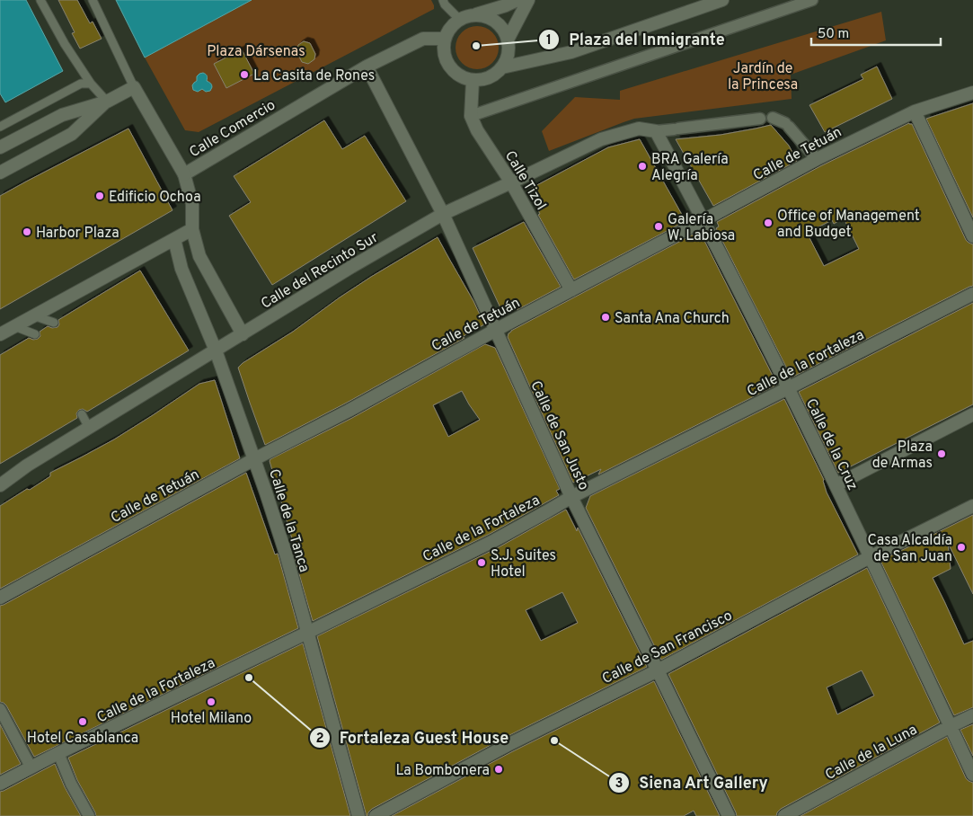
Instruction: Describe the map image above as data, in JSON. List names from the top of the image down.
{
  "streets": {
    "street": [
      "Calle Comercio",
      "Calle de Tetuán",
      "Calle Tizol",
      "Calle del Recinto Sur",
      "Calle de la Fortaleza",
      "Calle de San Justo",
      "Calle de la Cruz",
      "Calle de la Tanca",
      "Calle de San Francisco",
      "Calle de la Luna"
    ]
  },
  "crossings": [
    ["Calle Comercio", "Calle Tizol"],
    ["Calle Comercio", "Calle de San Justo"],
    ["Calle de Tetuán", "Calle Tizol"],
    ["Calle de Tetuán", "Calle de San Justo"],
    ["Calle de Tetuán", "Calle de la Cruz"],
    ["Calle de Tetuán", "Calle de la Tanca"],
    ["Calle Tizol", "Calle del Recinto Sur"],
    ["Calle del Recinto Sur", "Calle de San Justo"],
    ["Calle del Recinto Sur", "Calle de la Cruz"],
    ["Calle del Recinto Sur", "Calle de la Tanca"],
    ["Calle de la Fortaleza", "Calle de San Justo"],
    ["Calle de la Fortaleza", "Calle de la Cruz"],
    ["Calle de la Fortaleza", "Calle de la Tanca"],
    ["Calle de San Justo", "Calle de San Francisco"],
    ["Calle de la Cruz", "Calle de San Francisco"],
    ["Calle de la Cruz", "Calle de la Luna"]
  ],
  "parks": ["Plaza Dársenas", "Jardín de la Princesa"],
  "places": [
    "Plaza del Inmigrante",
    "La Casita de Rones",
    "BRA Galería Alegría",
    "Edificio Ochoa",
    "Office of Management and Budget",
    "Galería W. Labiosa",
    "Harbor Plaza",
    "Santa Ana Church",
    "Plaza de Armas",
    "Casa Alcaldía de San Juan",
    "S.J. Suites Hotel",
    "Fortaleza Guest House",
    "Hotel Milano",
    "Hotel Casablanca",
    "Siena Art Gallery",
    "La Bombonera"
  ],
  "scale_bar": "50 m"
}
